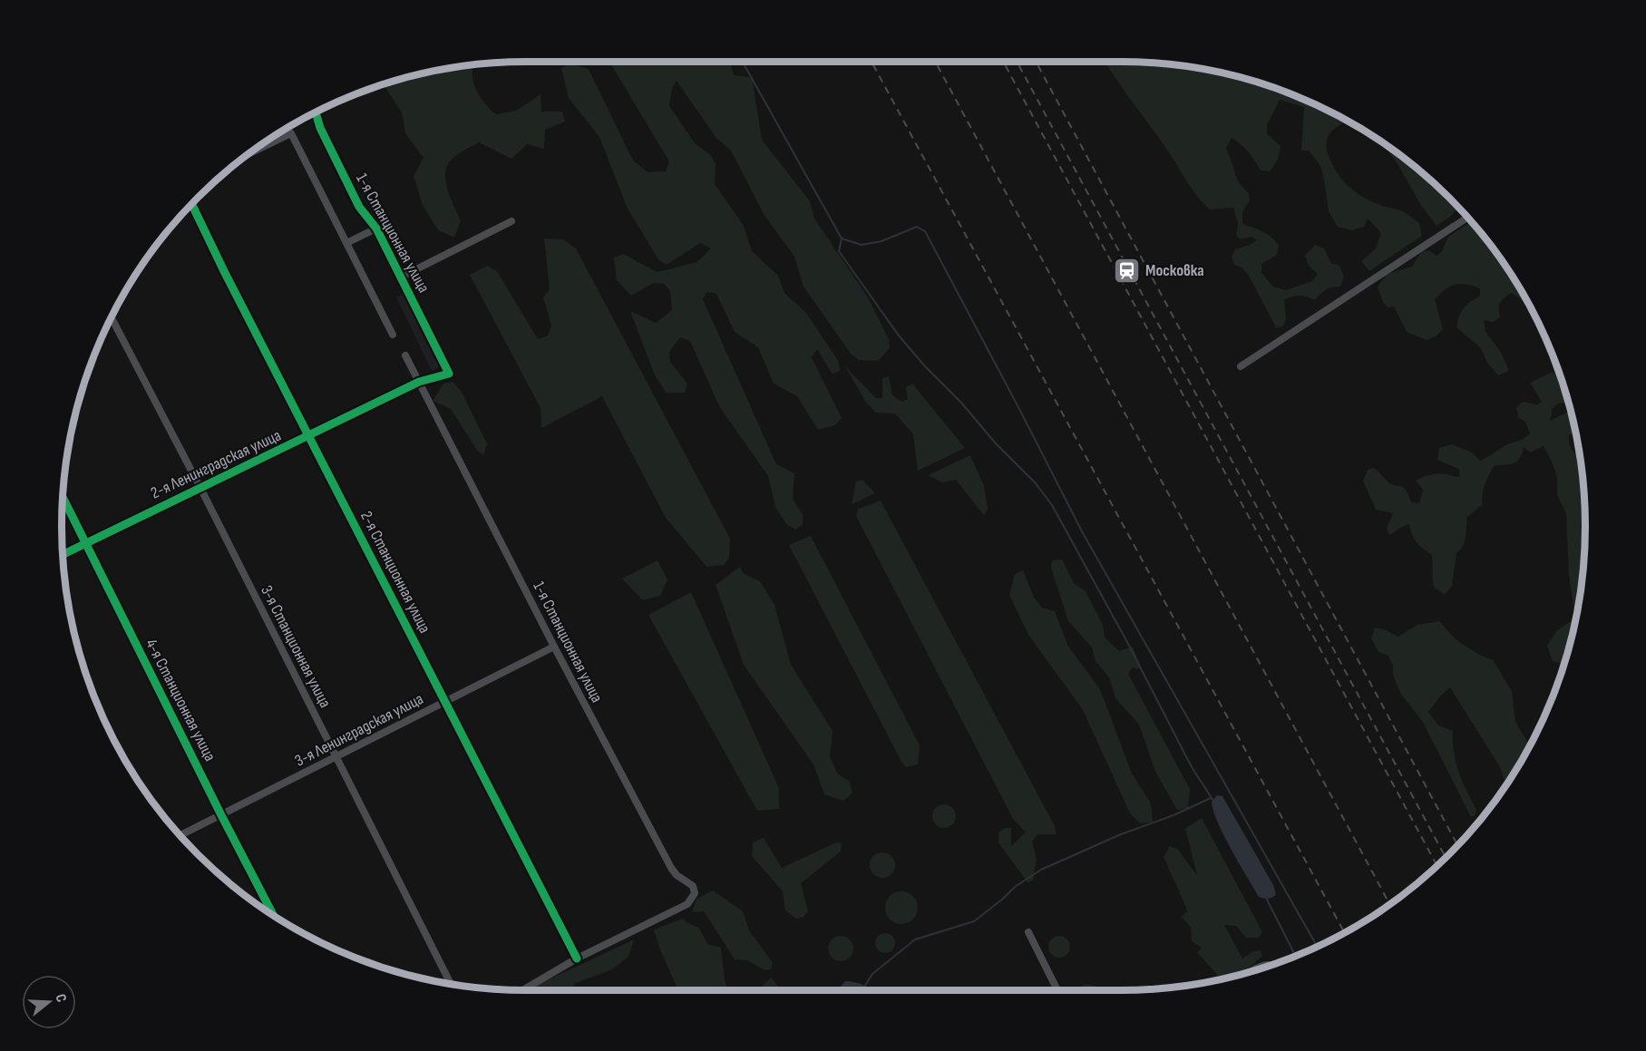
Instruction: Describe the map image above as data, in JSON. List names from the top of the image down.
{
  "streets": {
    "street": [
      "1-я Станционная улица",
      "2-я Ленинградская улица",
      "2-я Станционная улица",
      "3-я Станционная улица",
      "4-я Станционная улица",
      "3-я Ленинградская улица"
    ]
  },
  "crossings": [
    ["1-я Станционная улица", "2-я Ленинградская улица"],
    ["1-я Станционная улица", "2-я Станционная улица"],
    ["1-я Станционная улица", "3-я Ленинградская улица"],
    ["2-я Ленинградская улица", "2-я Станционная улица"],
    ["2-я Ленинградская улица", "3-я Станционная улица"],
    ["2-я Ленинградская улица", "4-я Станционная улица"],
    ["2-я Станционная улица", "3-я Ленинградская улица"],
    ["3-я Станционная улица", "3-я Ленинградская улица"],
    ["4-я Станционная улица", "3-я Ленинградская улица"]
  ],
  "places": {
    "station": ["Московка"]
  },
  "north": "right"
}
